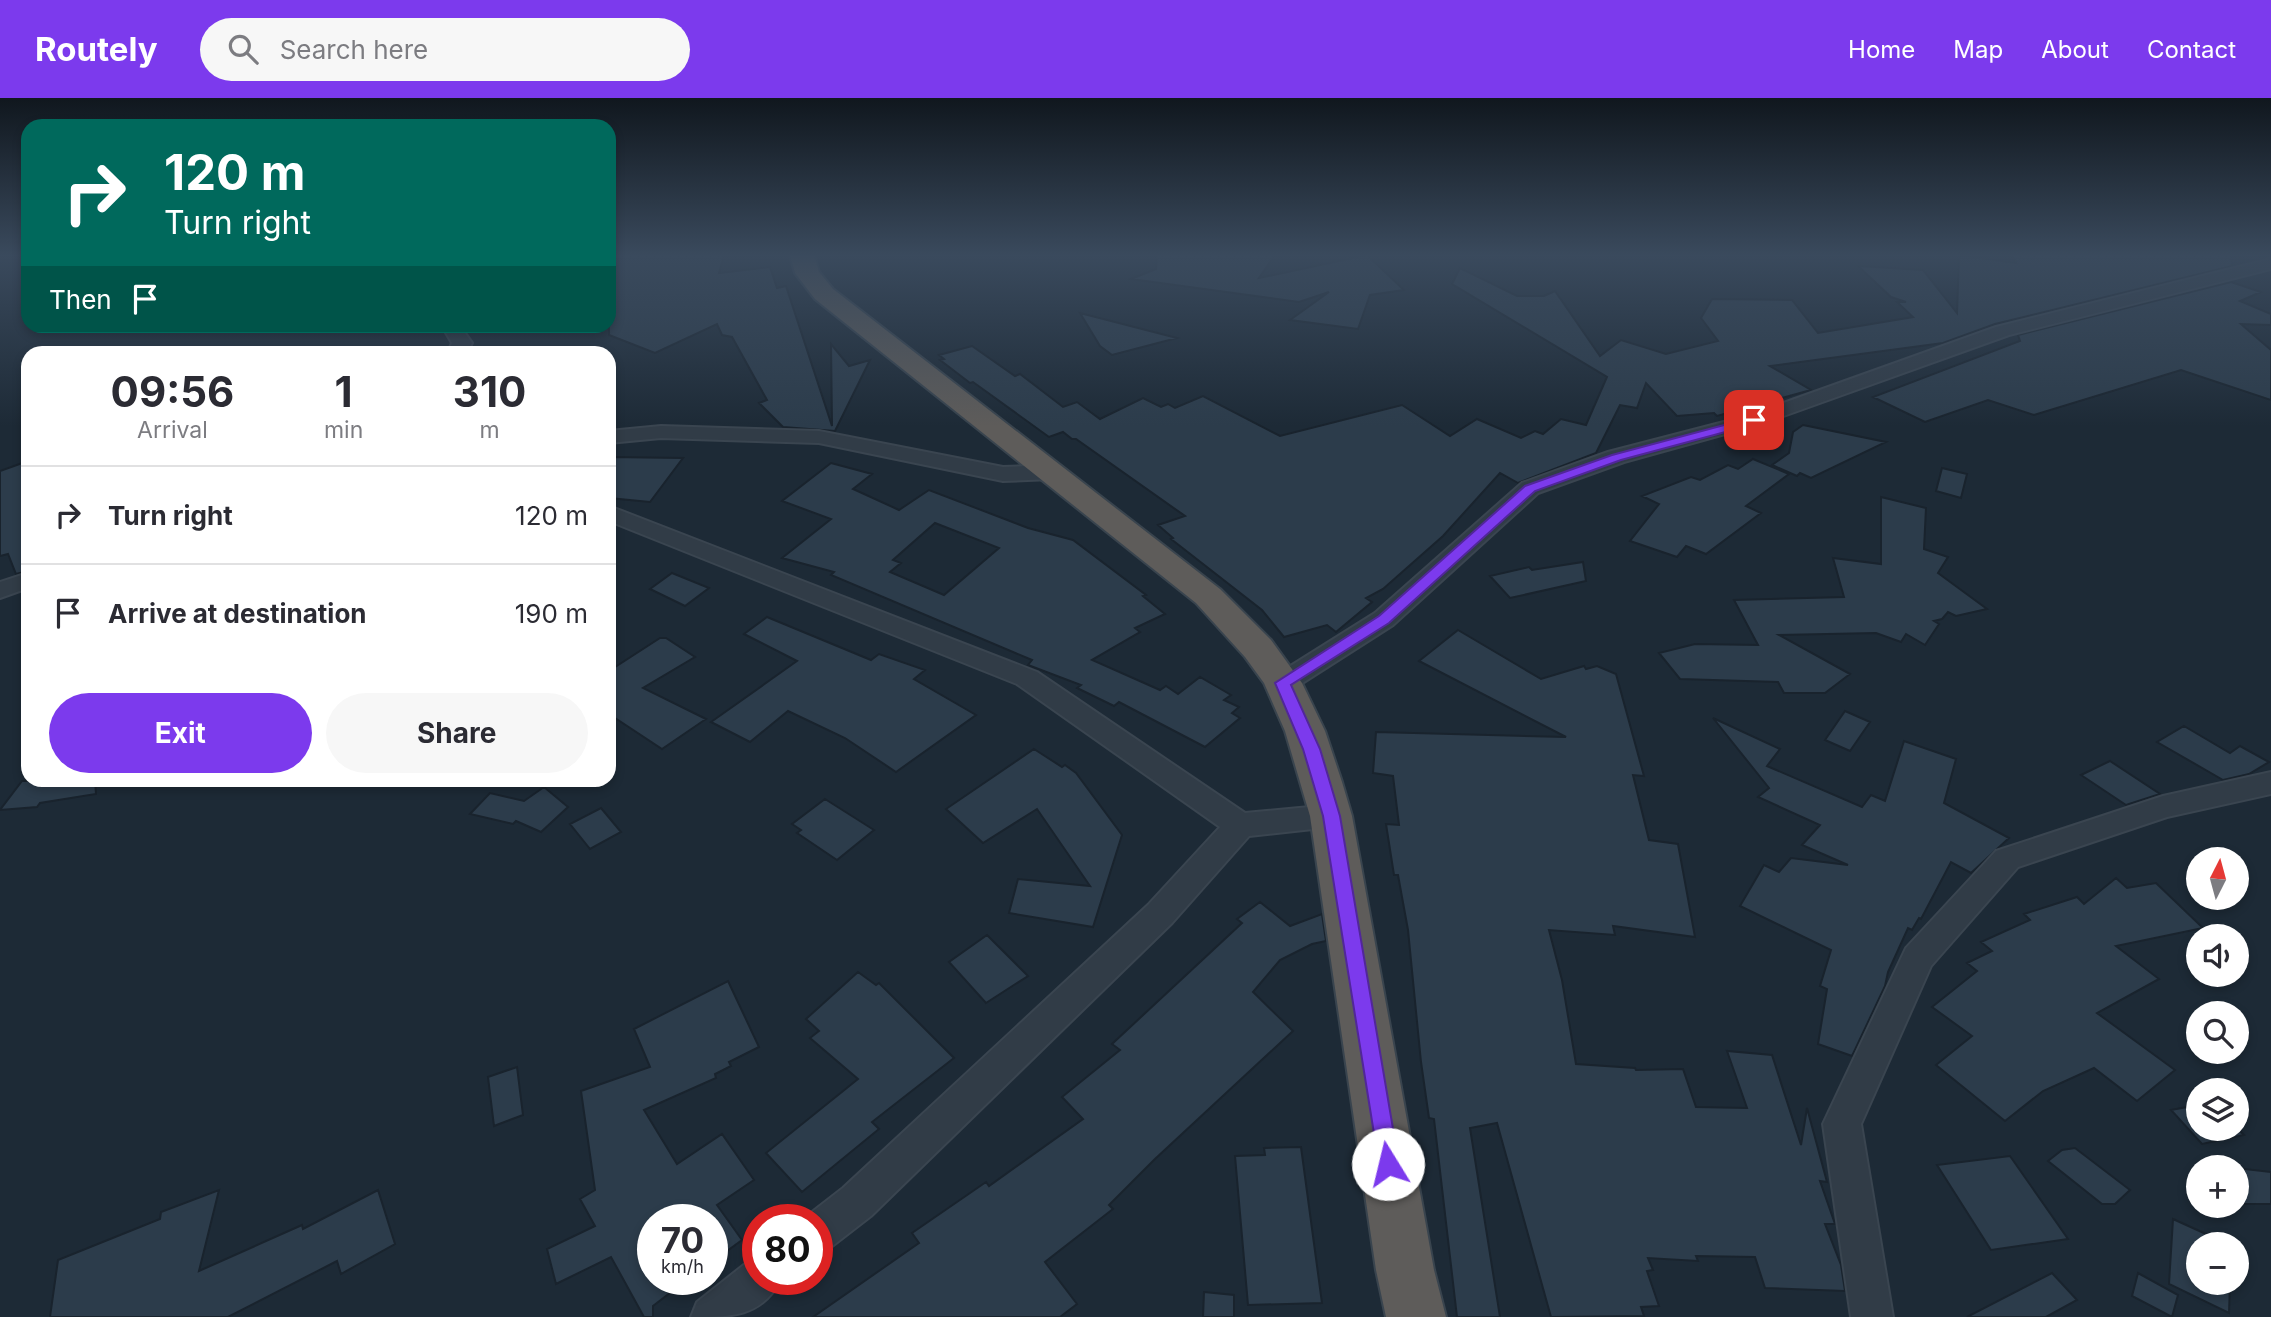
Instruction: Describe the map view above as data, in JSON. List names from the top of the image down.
{
  "north": "top",
  "page": {
    "header": "Routely",
    "search": "Search here",
    "nav": [
      "Home",
      "Map",
      "About",
      "Contact"
    ],
    "turn": ["120 m", "Turn right"],
    "then": "Then",
    "eta": [
      "09:56",
      "Arrival",
      "1",
      "min",
      "310",
      "m"
    ],
    "list": [
      {
        "name": "Turn right",
        "value": "120 m"
      },
      {
        "name": "Arrive at destination",
        "value": "190 m"
      }
    ],
    "buttons": ["Exit", "Share"],
    "map_buttons": ["+", "−"],
    "speed": "70 km/h",
    "limit": "80"
  }
}
